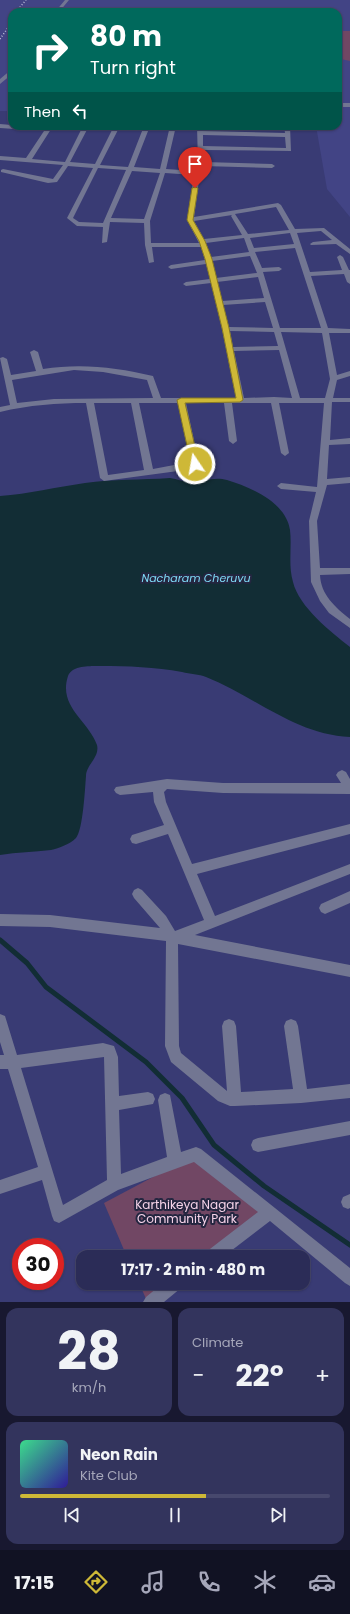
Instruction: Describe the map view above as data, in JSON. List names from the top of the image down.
{
  "water": ["Nacharam Cheruvu"],
  "parks": ["Karthikeya Nagar Community Park"],
  "page": {
    "turn": ["80 m", "Turn right"],
    "then": "Then",
    "limit": "30",
    "trip": "17:17 · 2 min · 480 m",
    "tile": [
      ["28", "km/h"],
      "Climate"
    ],
    "heat": ["−", "22°", "+"],
    "song": ["Neon Rain", "Kite Club"],
    "tabs": "17:15"
  }
}
